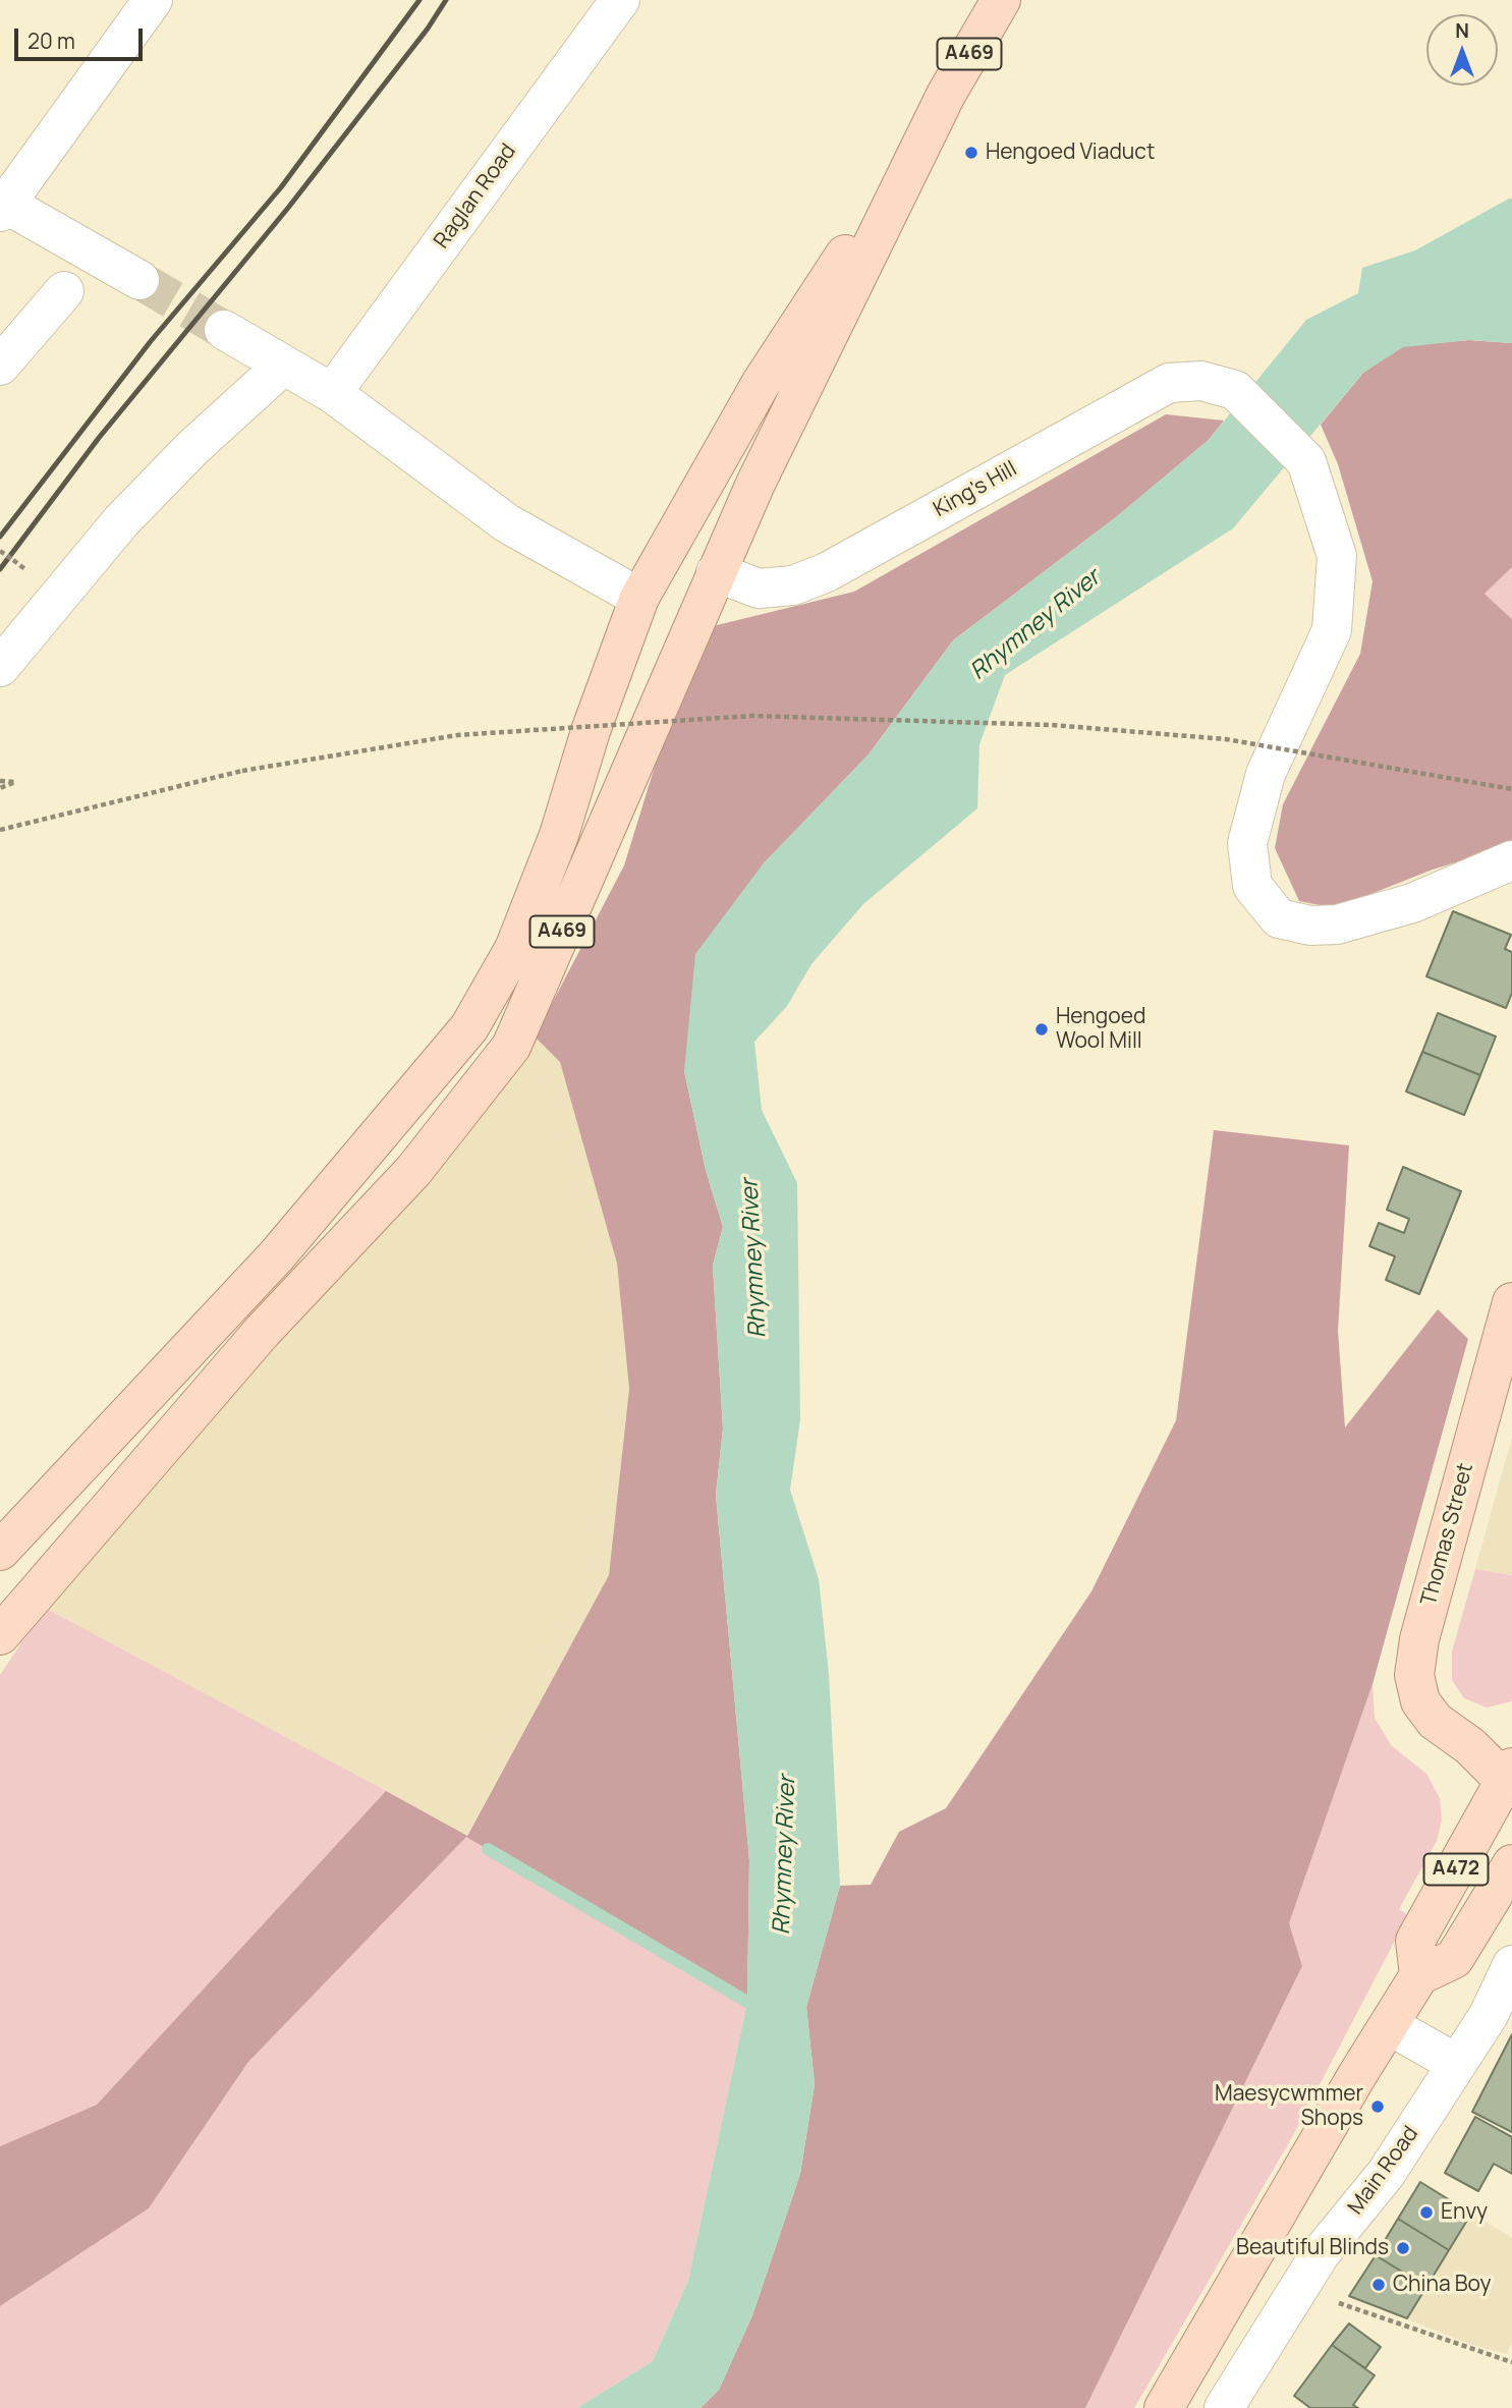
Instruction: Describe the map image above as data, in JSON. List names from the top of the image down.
{
  "streets": {
    "main road": ["A469", "Thomas Street", "A472"],
    "street": ["Raglan Road", "King's Hill", "Main Road"]
  },
  "crossings": [
    ["A469", "King's Hill"],
    ["Thomas Street", "A472"]
  ],
  "water": ["Rhymney River"],
  "places": [
    "Hengoed Viaduct",
    "Hengoed Wool Mill",
    "Maesycwmmer Shops",
    "Envy",
    "Beautiful Blinds",
    "China Boy"
  ],
  "scale_bar": "20 m",
  "north": "top"
}
